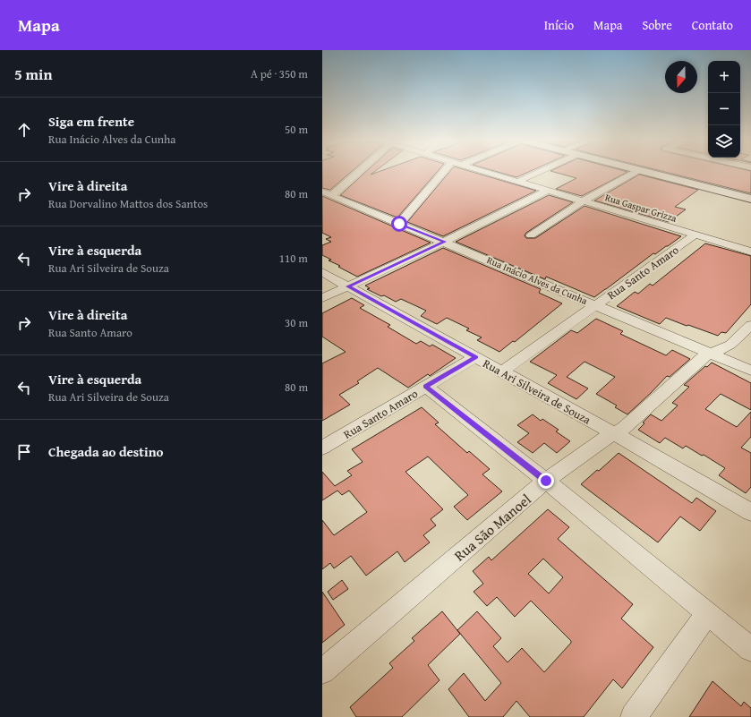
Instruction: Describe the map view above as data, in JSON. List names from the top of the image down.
{
  "streets": {
    "street": [
      "Rua Gaspar Grizza",
      "Rua Santo Amaro",
      "Rua Inácio Alves da Cunha",
      "Rua Ari Silveira de Souza",
      "Rua São Manoel"
    ]
  },
  "crossings": [
    ["Rua Gaspar Grizza", "Rua Santo Amaro"],
    ["Rua Santo Amaro", "Rua Inácio Alves da Cunha"],
    ["Rua Santo Amaro", "Rua Ari Silveira de Souza"],
    ["Rua Inácio Alves da Cunha", "Rua São Manoel"],
    ["Rua Ari Silveira de Souza", "Rua São Manoel"]
  ],
  "north": "bottom",
  "page": {
    "header": "Mapa",
    "nav": [
      "Início",
      "Mapa",
      "Sobre",
      "Contato"
    ],
    "heading": ["5 min", "A pé · 350 m"],
    "map_buttons": ["+", "−"],
    "list": [
      ["Siga em frente", "Rua Inácio Alves da Cunha", "50 m"],
      ["Vire à direita", "Rua Dorvalino Mattos dos Santos", "80 m"],
      ["Vire à esquerda", "Rua Ari Silveira de Souza", "110 m"],
      ["Vire à direita", "Rua Santo Amaro", "30 m"],
      ["Vire à esquerda", "Rua Ari Silveira de Souza", "80 m"],
      "Chegada ao destino"
    ]
  }
}
